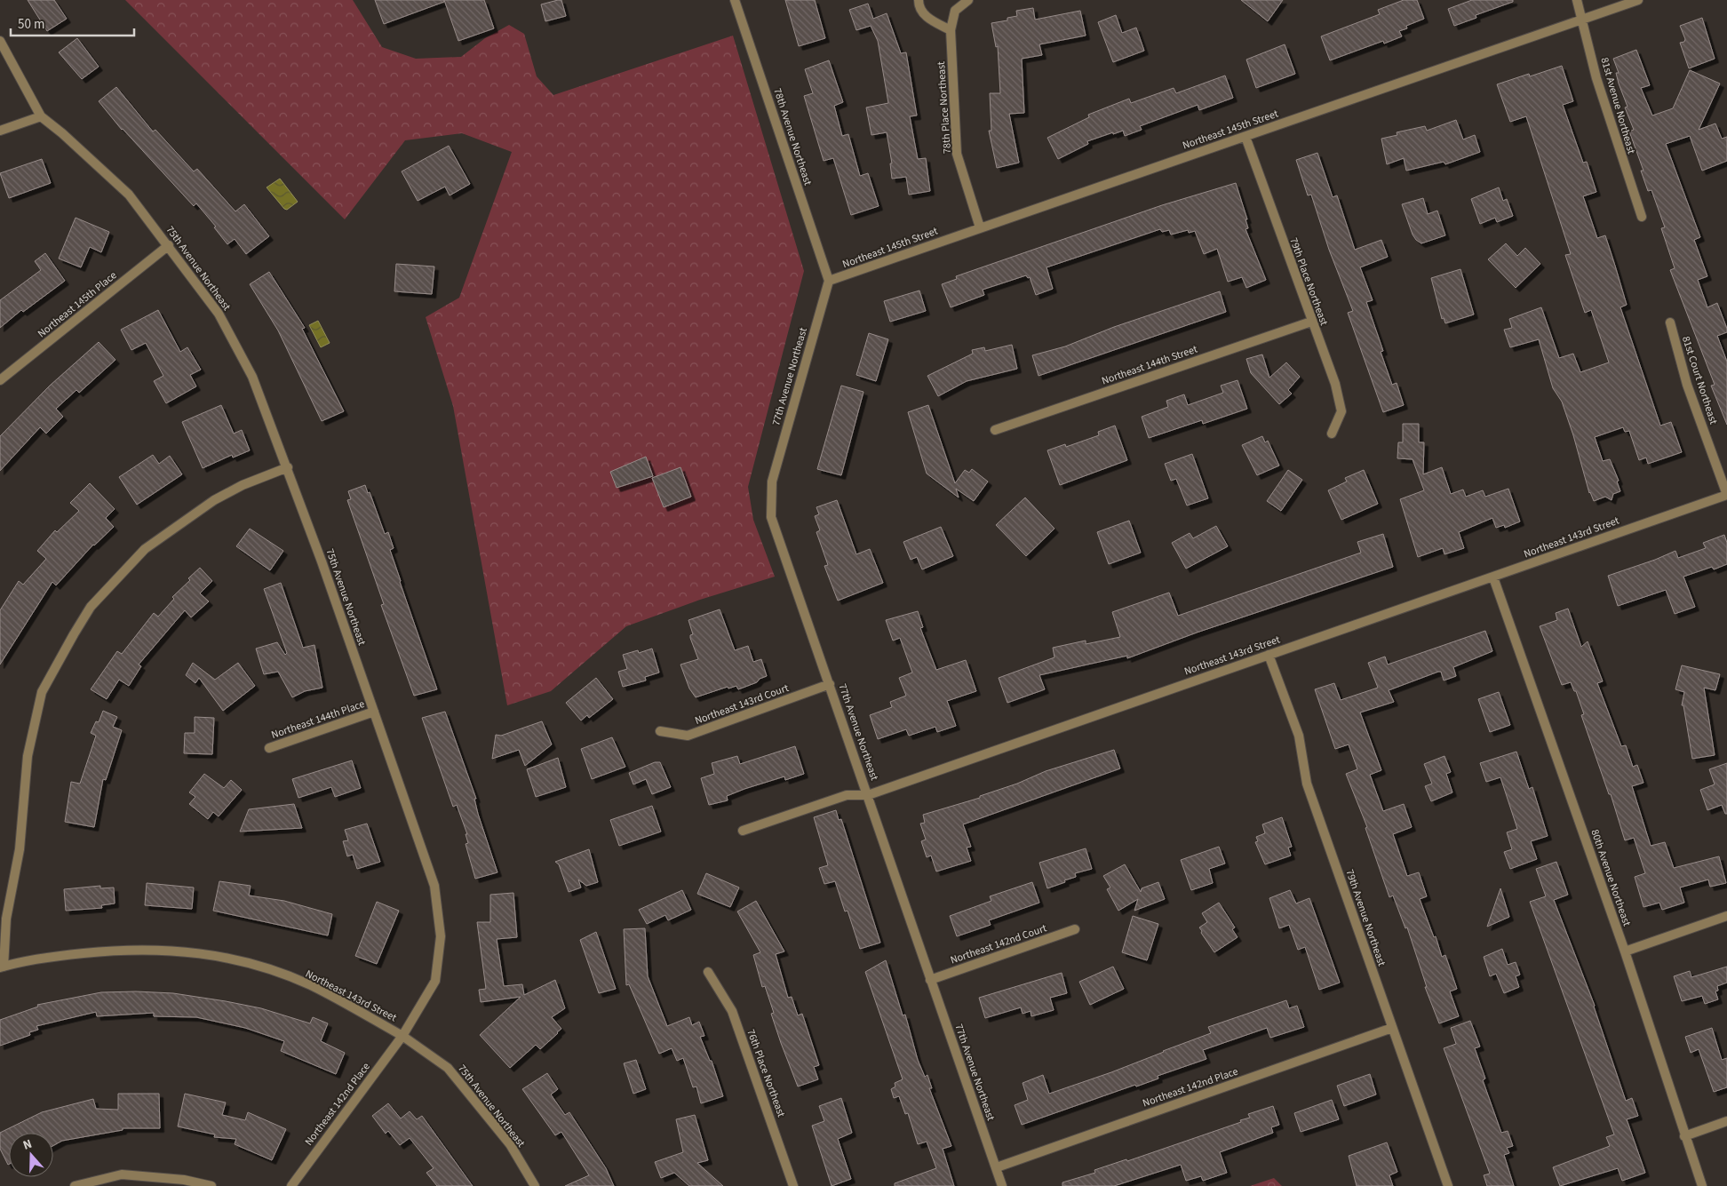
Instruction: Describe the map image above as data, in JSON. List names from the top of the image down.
{
  "streets": {
    "street": [
      "81st Avenue Northeast",
      "78th Place Northeast",
      "Northeast 145th Street",
      "78th Avenue Northeast",
      "75th Avenue Northeast",
      "79th Place Northeast",
      "Northeast 145th Place",
      "Northeast 144th Street",
      "77th Avenue Northeast",
      "81st Court Northeast",
      "Northeast 143rd Street",
      "Northeast 143rd Court",
      "Northeast 144th Place",
      "80th Avenue Northeast",
      "79th Avenue Northeast",
      "Northeast 142nd Court",
      "76th Place Northeast",
      "Northeast 142nd Place"
    ]
  },
  "crossings": [
    ["81st Avenue Northeast", "Northeast 145th Street"],
    ["78th Place Northeast", "Northeast 145th Street"],
    ["Northeast 145th Street", "78th Avenue Northeast"],
    ["Northeast 145th Street", "79th Place Northeast"],
    ["Northeast 145th Street", "77th Avenue Northeast"],
    ["78th Avenue Northeast", "77th Avenue Northeast"],
    ["75th Avenue Northeast", "Northeast 145th Place"],
    ["75th Avenue Northeast", "Northeast 143rd Street"],
    ["75th Avenue Northeast", "Northeast 144th Place"],
    ["75th Avenue Northeast", "Northeast 142nd Place"],
    ["79th Place Northeast", "Northeast 144th Street"],
    ["77th Avenue Northeast", "Northeast 143rd Street"],
    ["77th Avenue Northeast", "Northeast 143rd Court"],
    ["77th Avenue Northeast", "Northeast 142nd Court"],
    ["77th Avenue Northeast", "Northeast 142nd Place"],
    ["81st Court Northeast", "Northeast 143rd Street"],
    ["Northeast 143rd Street", "80th Avenue Northeast"],
    ["Northeast 143rd Street", "79th Avenue Northeast"],
    ["Northeast 143rd Street", "Northeast 142nd Place"],
    ["79th Avenue Northeast", "Northeast 142nd Place"]
  ],
  "scale_bar": "50 m",
  "north": "top"
}
